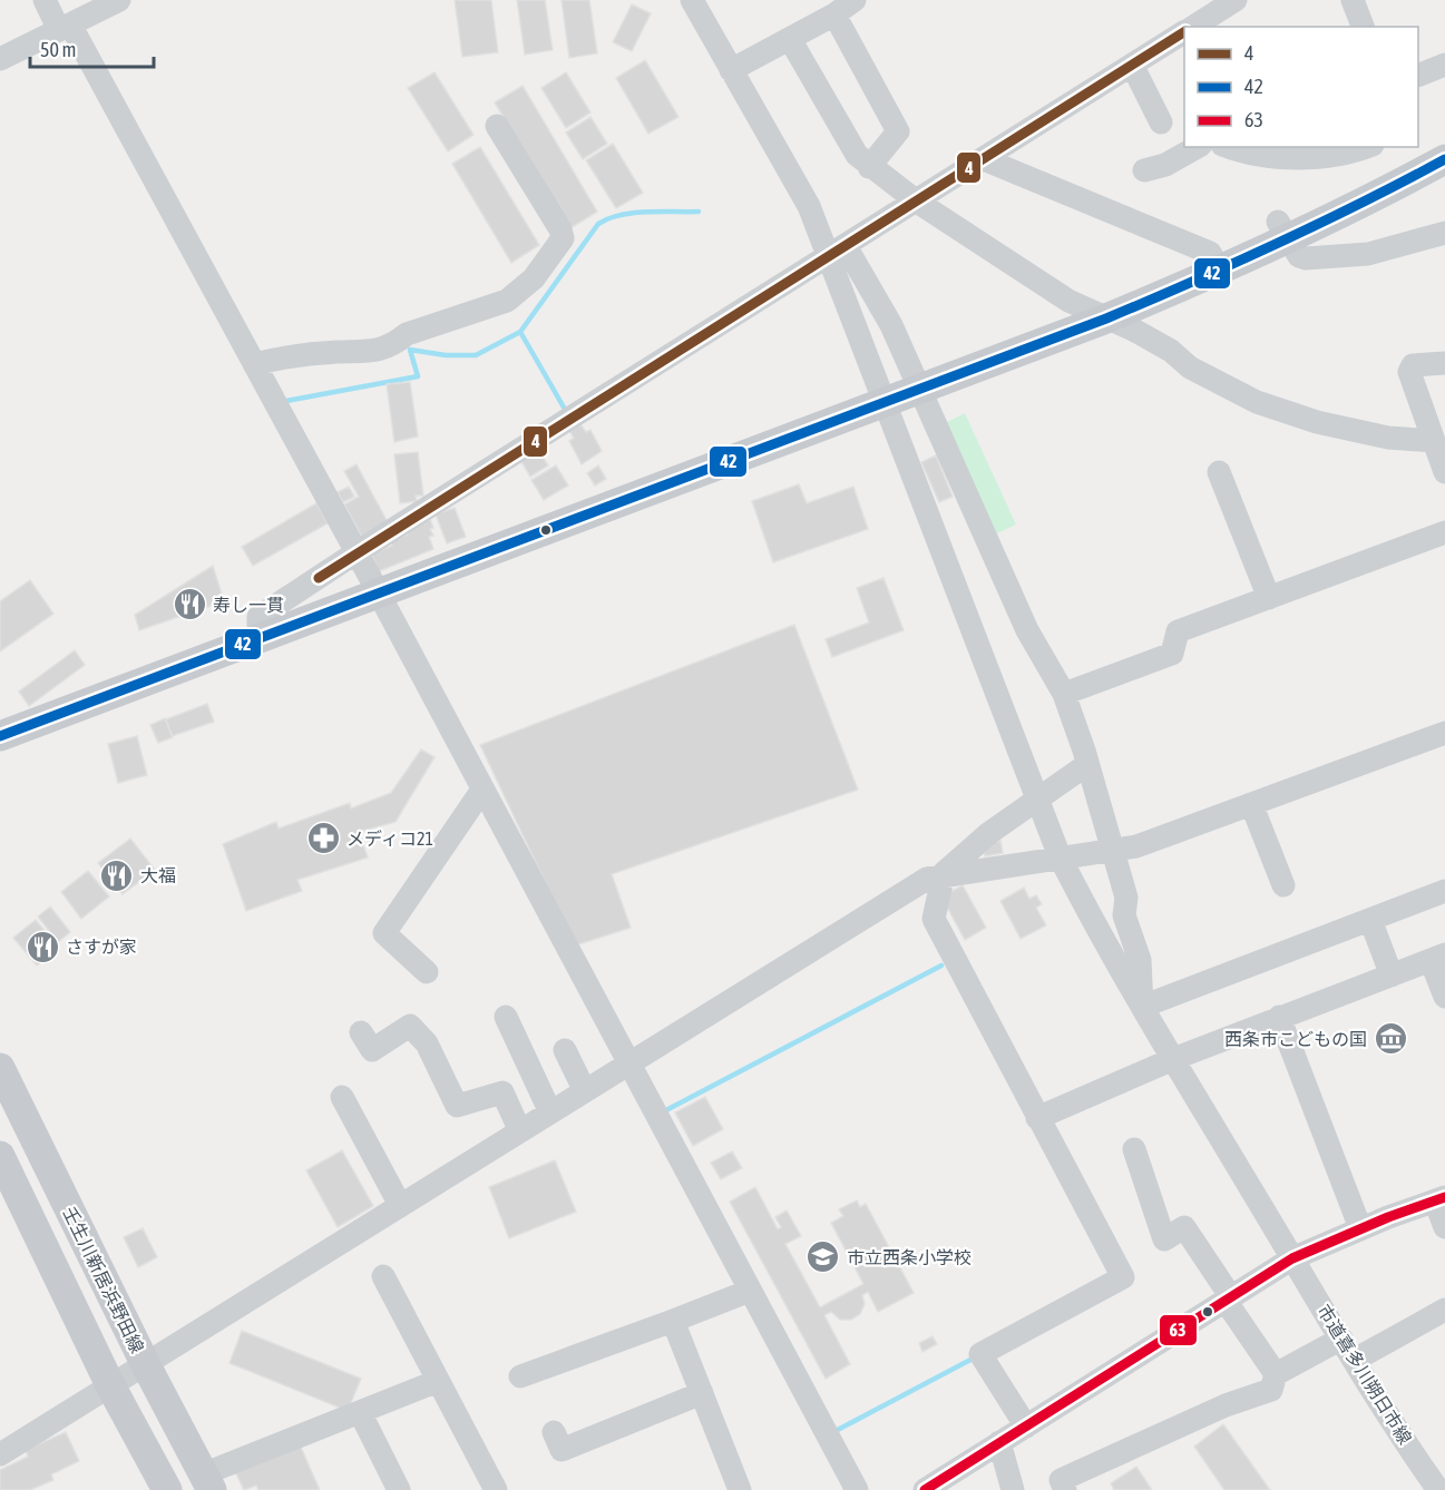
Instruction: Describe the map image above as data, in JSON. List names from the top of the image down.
{
  "streets": {
    "main road": ["壬生川新居浜野田線"],
    "street": ["市道喜多川朔日市線"]
  },
  "places": {
    "restaurant": ["寿し一貫", "大福", "さすが家"],
    "pharmacy": ["メディコ21"],
    "museum": ["西条市こどもの国"],
    "school or university": ["市立西条小学校"]
  },
  "lines": ["transit line 4", "transit line 42", "transit line 63"],
  "legend": ["4", "42", "63"],
  "scale_bar": "50 m"
}
